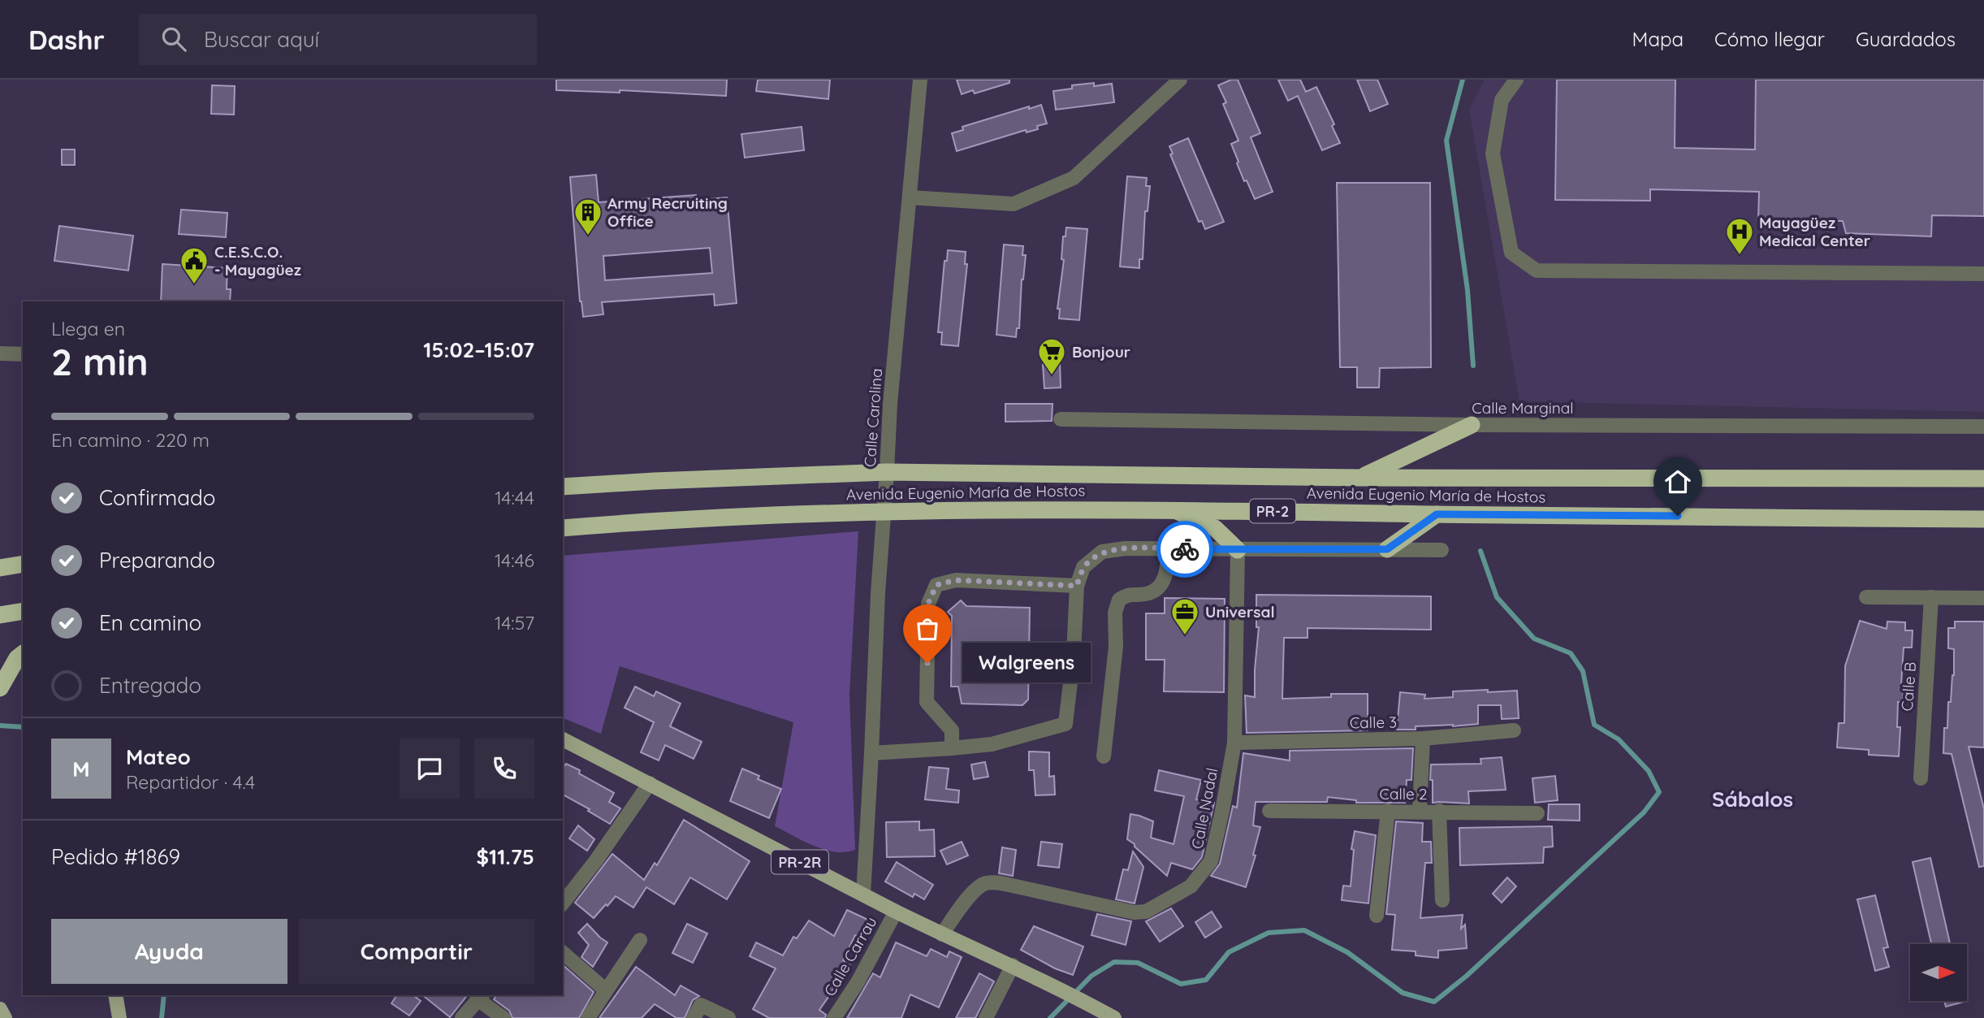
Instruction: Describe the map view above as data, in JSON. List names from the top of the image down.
{
  "streets": {
    "highway": ["Avenida Eugenio María de Hostos", "PR-2"],
    "main road": ["PR-2R"],
    "street": [
      "Calle Marginal",
      "Calle Carolina",
      "Calle B",
      "Calle 3",
      "Calle 2",
      "Calle Nadal",
      "Calle Carrau"
    ]
  },
  "crossings": [
    ["Calle Carolina", "Avenida Eugenio María de Hostos"],
    ["Calle Carolina", "PR-2R"],
    ["Calle 3", "Calle Nadal"],
    ["Calle Nadal", "PR-2R"],
    ["PR-2R", "Calle Carrau"]
  ],
  "districts": ["Sábalos"],
  "places": {
    "building": ["Army Recruiting Office"],
    "hospital": ["Mayagüez Medical Center"],
    "public building": ["C.E.S.C.O. - Mayagüez"],
    "supermarket": ["Bonjour"],
    "office": ["Universal"],
    "other": ["Walgreens"]
  },
  "north": "right",
  "page": {
    "header": "Dashr",
    "search": "Buscar aquí",
    "nav": ["Mapa", "Cómo llegar", "Guardados"],
    "heading": ["2 min", "Llega en", "15:02–15:07"],
    "panel": [
      "Mateo",
      "Repartidor · 4.4",
      "Pedido #1869",
      "$11.75"
    ],
    "bar": "En camino · 220 m",
    "list": [
      ["Confirmado", "14:44"],
      ["Preparando", "14:46"],
      ["En camino", "14:57"],
      "Entregado"
    ],
    "bubble": "Walgreens",
    "round": "M",
    "buttons": ["Ayuda", "Compartir"]
  }
}
